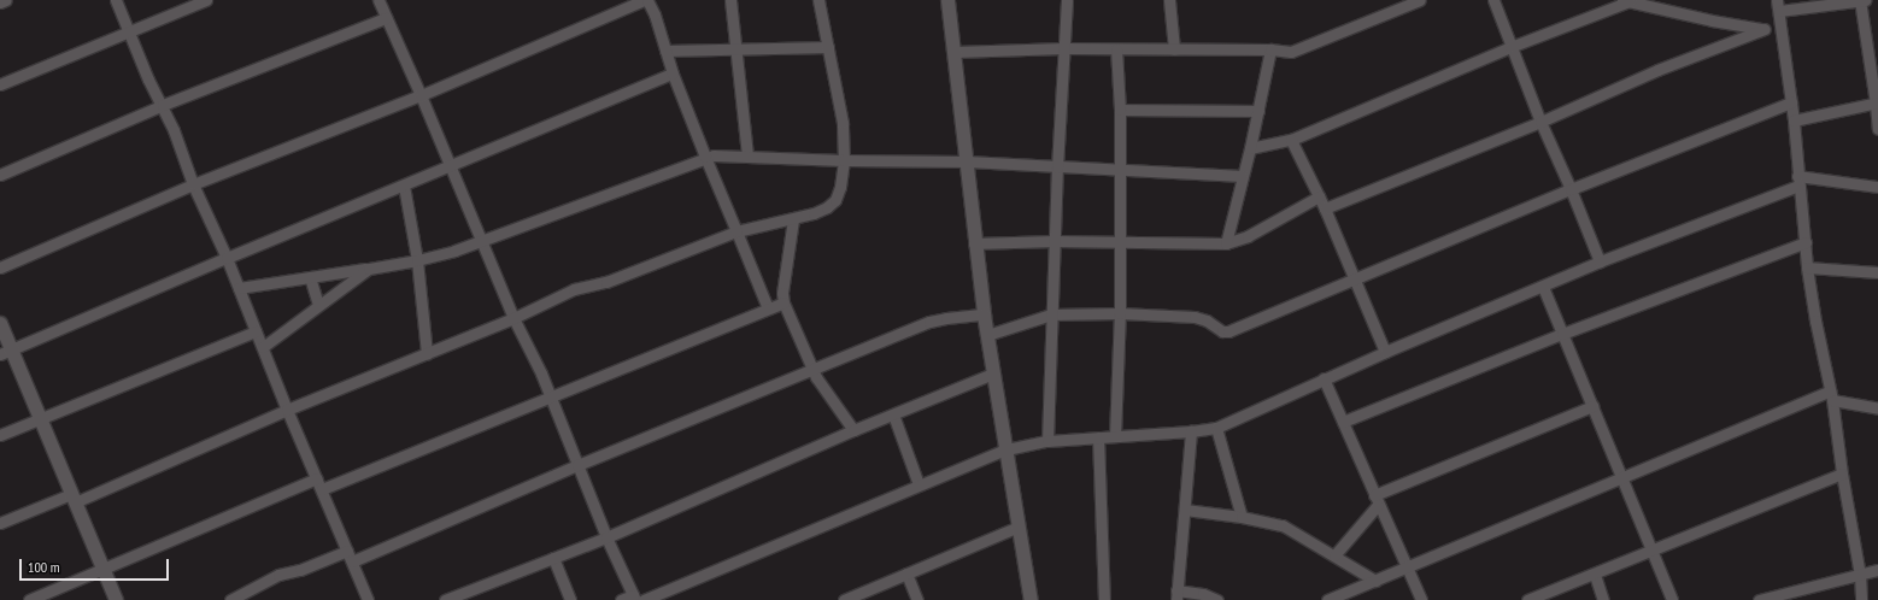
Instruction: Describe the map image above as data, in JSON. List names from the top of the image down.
{
  "scale_bar": "100 m"
}
